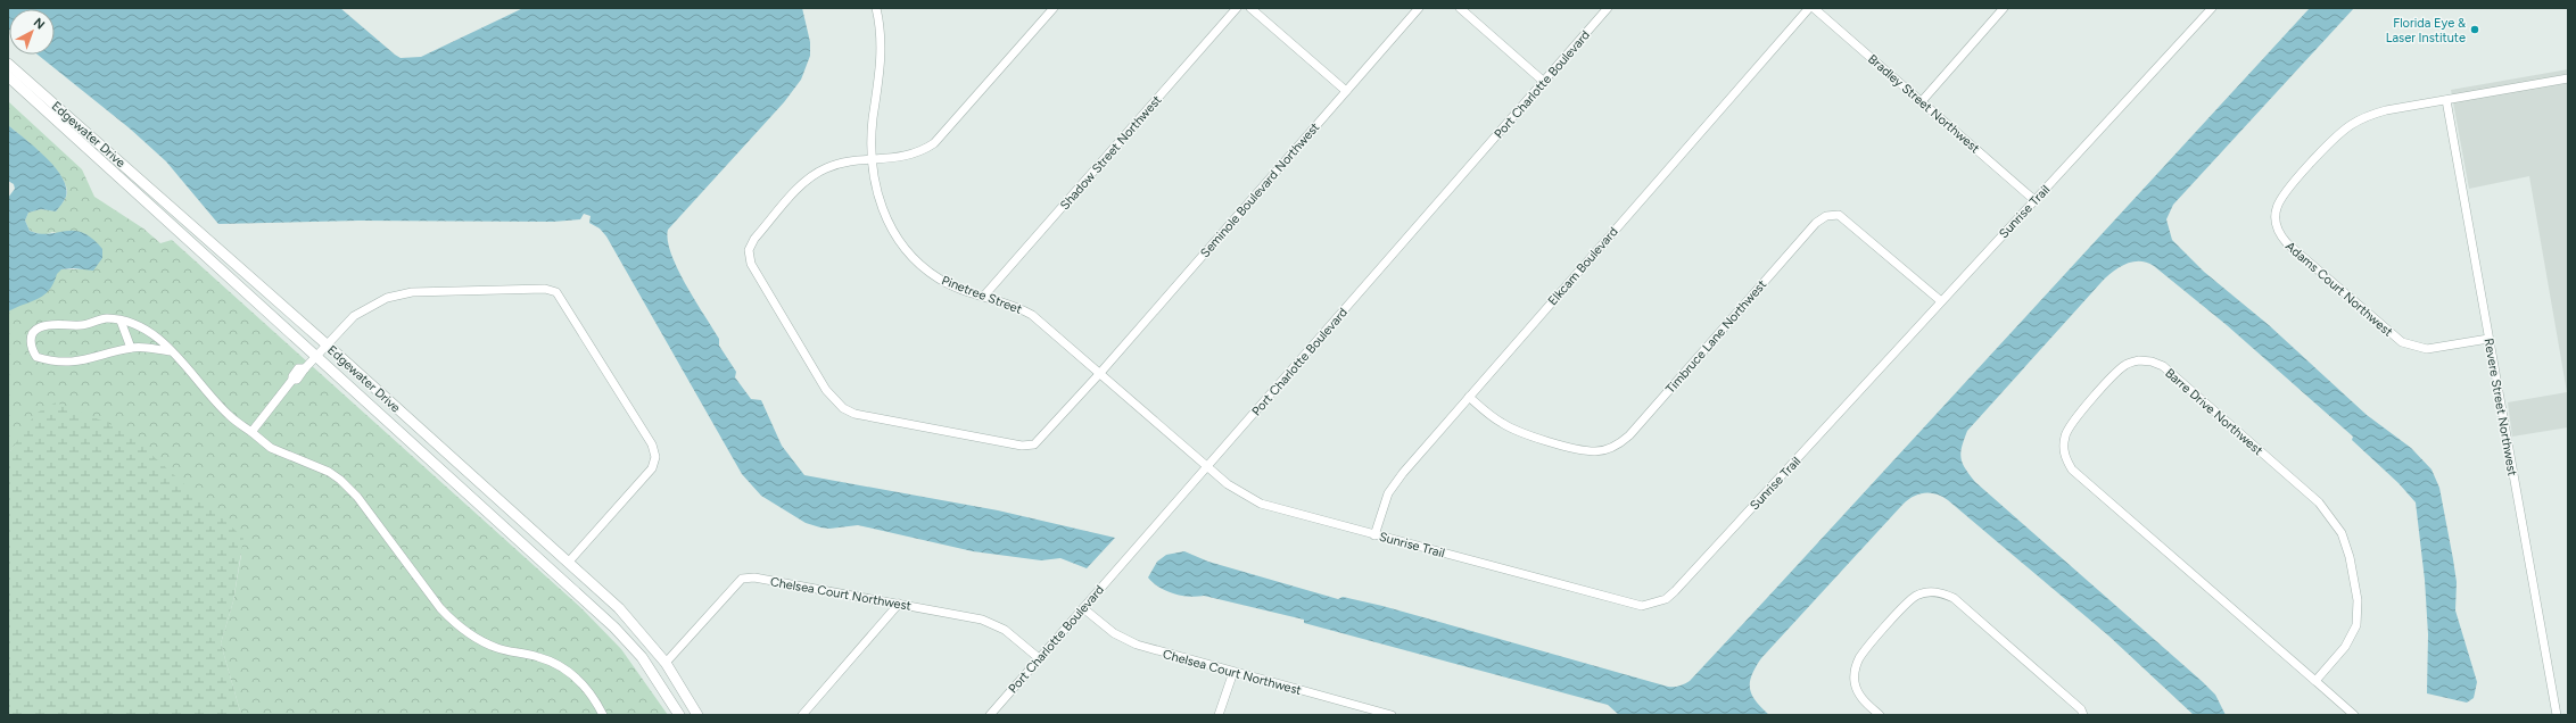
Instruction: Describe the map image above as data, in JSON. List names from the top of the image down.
{
  "streets": {
    "street": [
      "Port Charlotte Boulevard",
      "Bradley Street Northwest",
      "Edgewater Drive",
      "Shadow Street Northwest",
      "Seminole Boulevard Northwest",
      "Sunrise Trail",
      "Elkcam Boulevard",
      "Adams Court Northwest",
      "Pinetree Street",
      "Timbruce Lane Northwest",
      "Revere Street Northwest",
      "Barre Drive Northwest",
      "Chelsea Court Northwest"
    ]
  },
  "crossings": [
    ["Port Charlotte Boulevard", "Sunrise Trail"],
    ["Port Charlotte Boulevard", "Pinetree Street"],
    ["Port Charlotte Boulevard", "Chelsea Court Northwest"],
    ["Bradley Street Northwest", "Sunrise Trail"],
    ["Edgewater Drive", "Chelsea Court Northwest"],
    ["Shadow Street Northwest", "Pinetree Street"],
    ["Seminole Boulevard Northwest", "Pinetree Street"],
    ["Sunrise Trail", "Elkcam Boulevard"],
    ["Sunrise Trail", "Pinetree Street"],
    ["Sunrise Trail", "Timbruce Lane Northwest"],
    ["Elkcam Boulevard", "Timbruce Lane Northwest"],
    ["Adams Court Northwest", "Revere Street Northwest"]
  ],
  "places": ["Florida Eye & Laser Institute"],
  "north": "top right"
}
